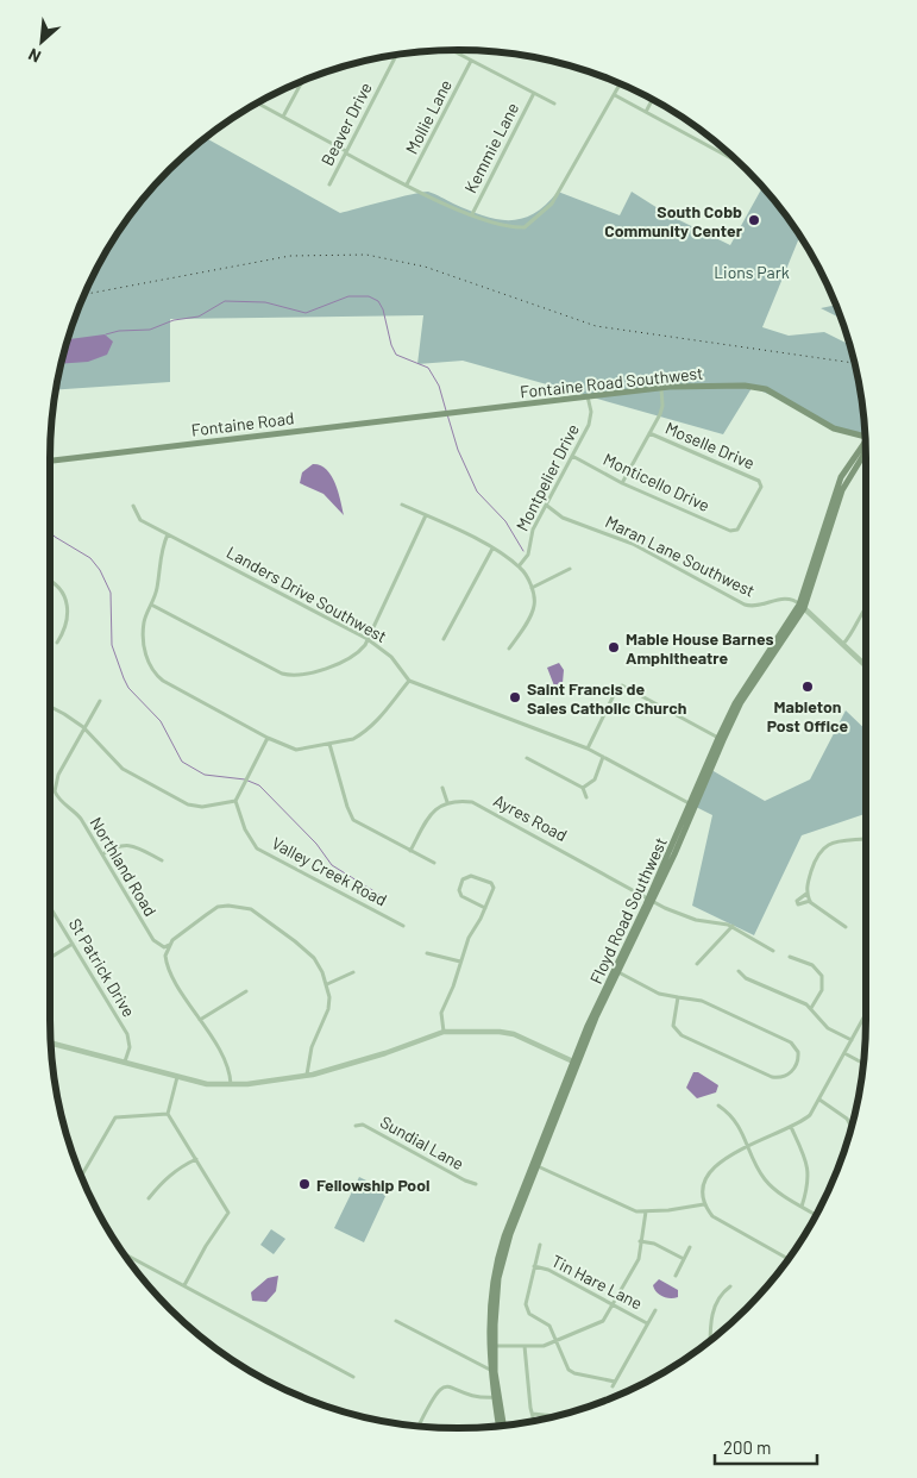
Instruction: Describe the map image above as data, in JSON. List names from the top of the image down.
{
  "streets": {
    "main road": ["Fontaine Road Southwest", "Fontaine Road", "Floyd Road Southwest"],
    "street": [
      "Mollie Lane",
      "Beaver Drive",
      "Kemmie Lane",
      "Moselle Drive",
      "Montpelier Drive",
      "Monticello Drive",
      "Maran Lane Southwest",
      "Landers Drive Southwest",
      "Ayres Road",
      "Northland Road",
      "Valley Creek Road",
      "St Patrick Drive",
      "Sundial Lane",
      "Tin Hare Lane"
    ]
  },
  "crossings": [
    ["Fontaine Road Southwest", "Fontaine Road"],
    ["Fontaine Road Southwest", "Montpelier Drive"],
    ["Moselle Drive", "Monticello Drive"],
    ["Montpelier Drive", "Monticello Drive"],
    ["Montpelier Drive", "Maran Lane Southwest"],
    ["Maran Lane Southwest", "Floyd Road Southwest"],
    ["Ayres Road", "Floyd Road Southwest"]
  ],
  "parks": ["Lions Park"],
  "places": [
    "South Cobb Community Center",
    "Mable House Barnes Amphitheatre",
    "Mableton Post Office",
    "Saint Francis de Sales Catholic Church",
    "Fellowship Pool"
  ],
  "scale_bar": "200 m",
  "north": "bottom left"
}
